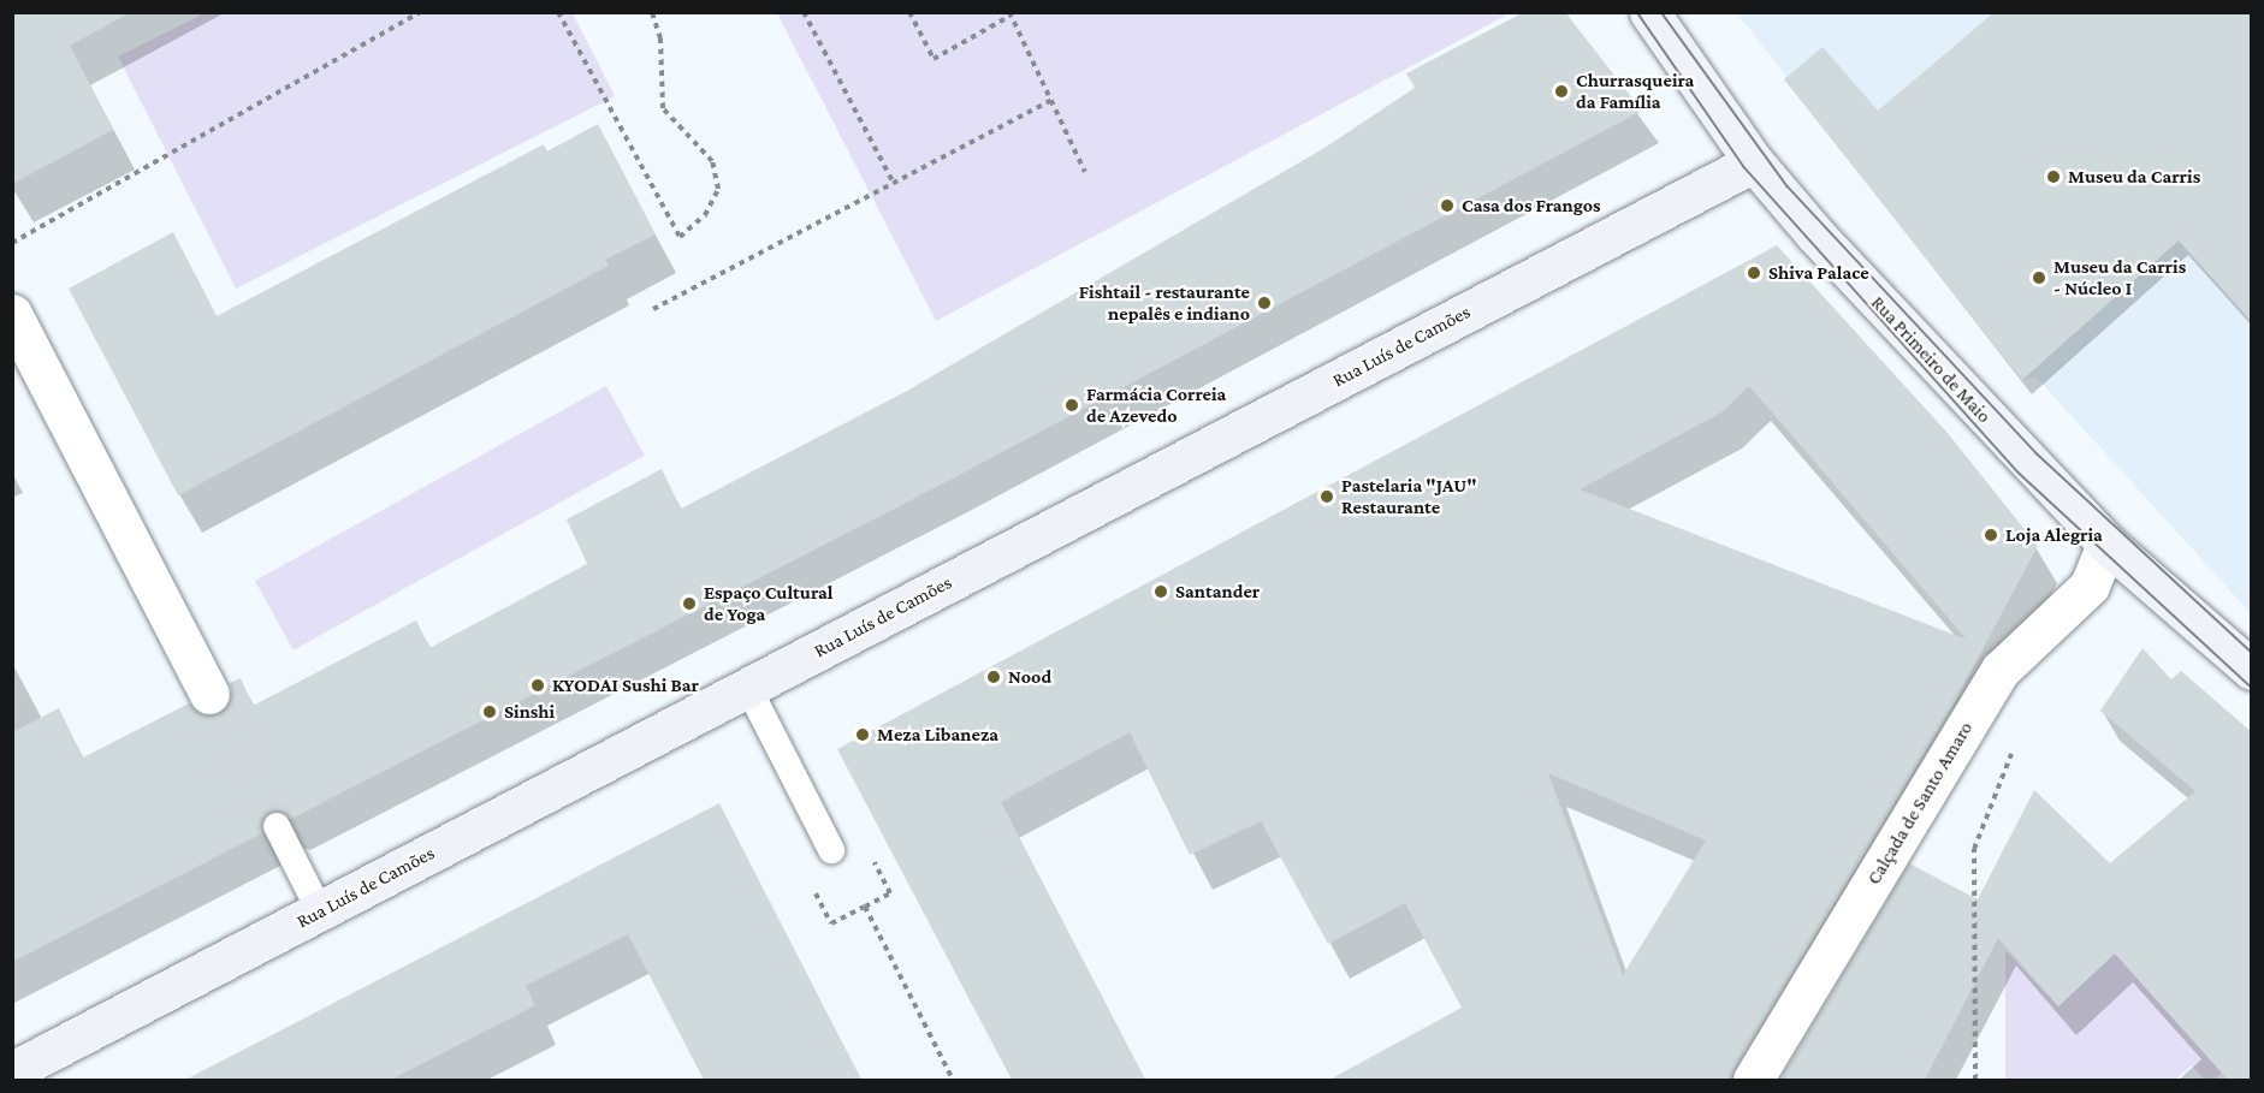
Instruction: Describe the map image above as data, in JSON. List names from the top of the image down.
{
  "streets": {
    "street": ["Rua Luís de Camões", "Rua Primeiro de Maio", "Calçada de Santo Amaro"]
  },
  "crossings": [
    ["Rua Luís de Camões", "Rua Primeiro de Maio"],
    ["Rua Primeiro de Maio", "Calçada de Santo Amaro"]
  ],
  "places": [
    "Churrasqueira da Família",
    "Museu da Carris",
    "Casa dos Frangos",
    "Shiva Palace",
    "Museu da Carris - Núcleo I",
    "Fishtail - restaurante nepalês e indiano",
    "Farmácia Correia de Azevedo",
    "Pastelaria \"JAU\" Restaurante",
    "Loja Alegria",
    "Santander",
    "Espaço Cultural de Yoga",
    "Nood",
    "KYODAI Sushi Bar",
    "Sinshi",
    "Meza Libaneza"
  ]
}
